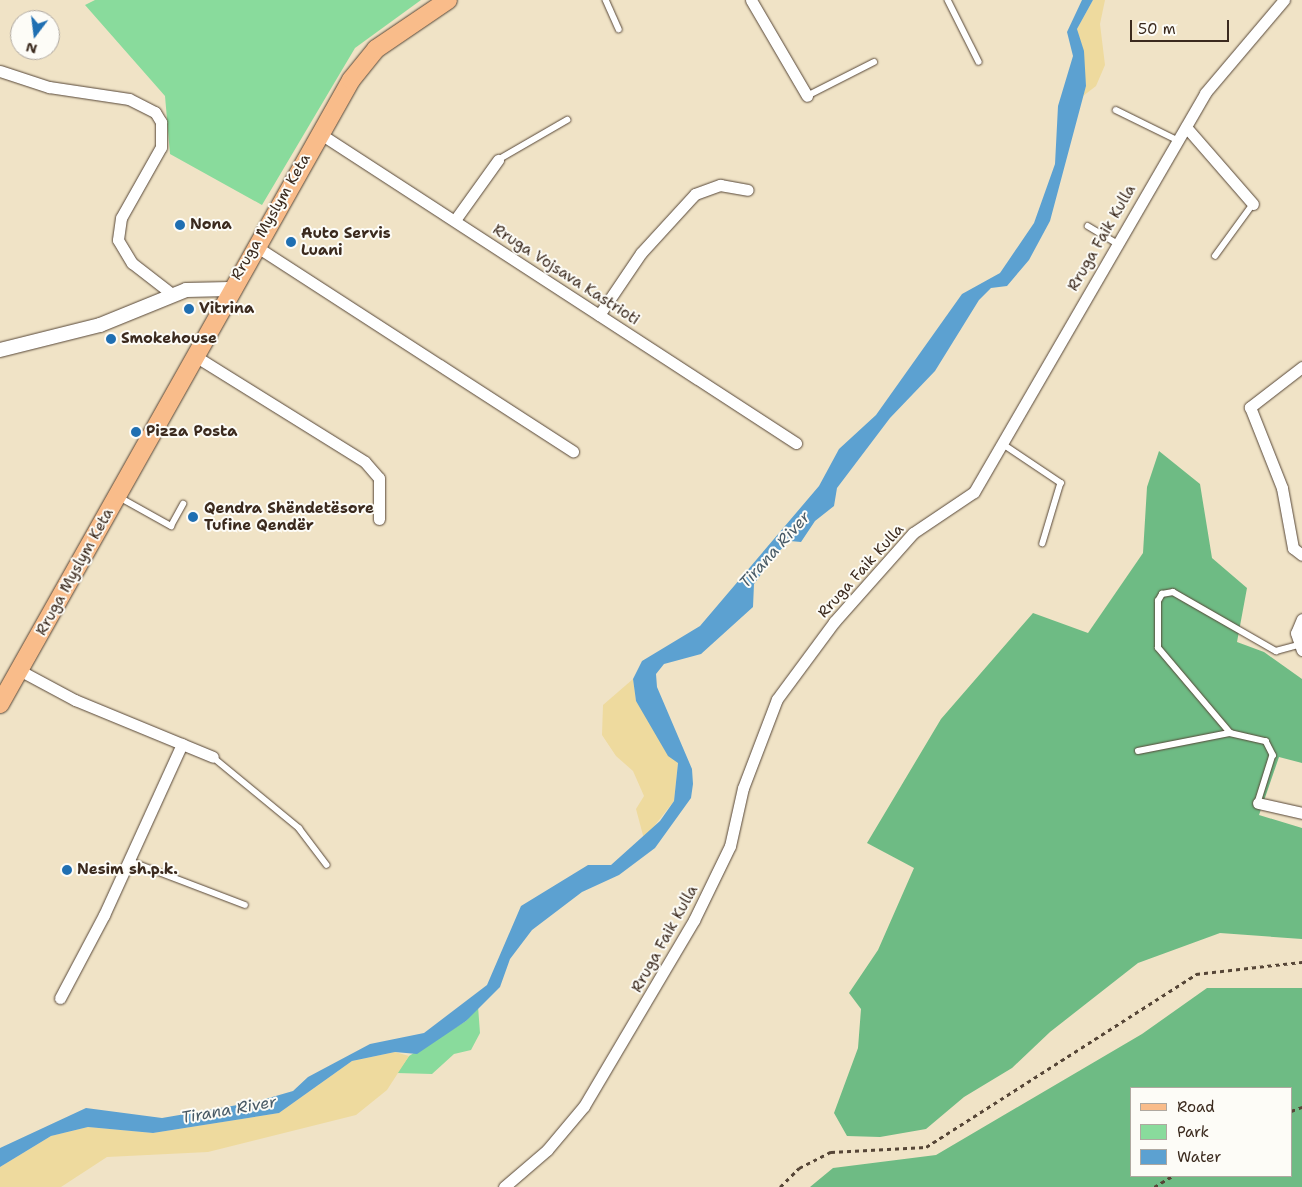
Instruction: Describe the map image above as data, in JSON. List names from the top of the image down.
{
  "streets": {
    "main road": ["Rruga Myslym Keta"],
    "street": ["Rruga Faik Kulla", "Rruga Vojsava Kastrioti"]
  },
  "crossings": [
    ["Rruga Myslym Keta", "Rruga Vojsava Kastrioti"]
  ],
  "water": ["Tirana River"],
  "places": [
    "Nona",
    "Auto Servis Luani",
    "Vitrina",
    "Smokehouse",
    "Pizza Posta",
    "Qendra Shëndetësore Tufine Qendër",
    "Nesim sh.p.k."
  ],
  "legend": ["Road", "Park", "Water"],
  "scale_bar": "50 m",
  "north": "bottom"
}
